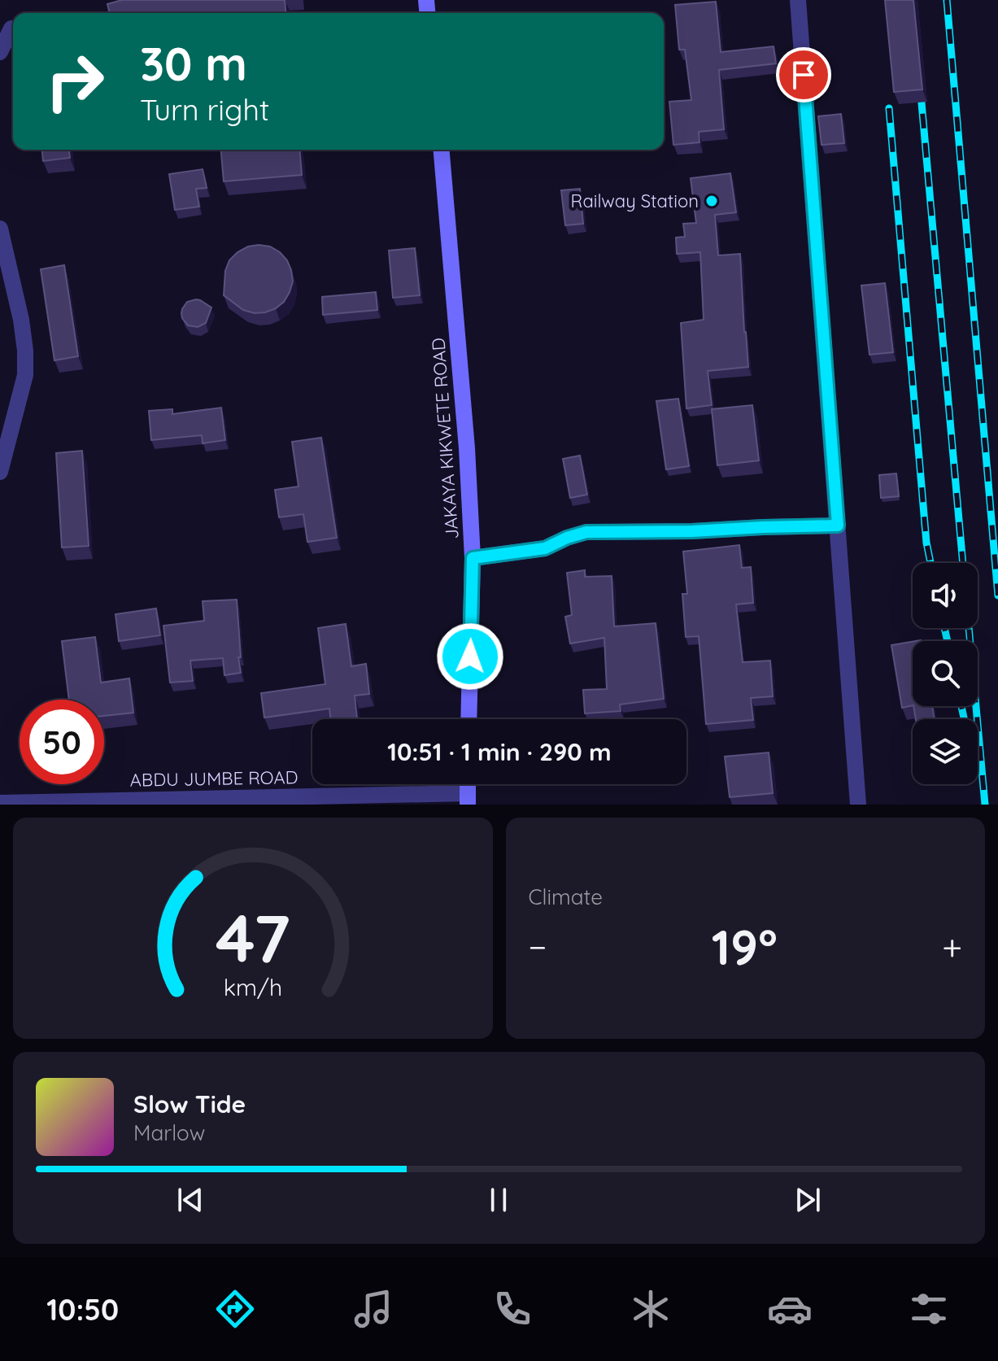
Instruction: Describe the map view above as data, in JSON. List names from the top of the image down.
{
  "streets": {
    "main road": ["JAKAYA KIKWETE ROAD"],
    "street": ["ABDU JUMBE ROAD"]
  },
  "places": ["Railway Station"],
  "page": {
    "turn": ["30 m", "Turn right"],
    "limit": "50",
    "trip": "10:51 · 1 min · 290 m",
    "tile": "Climate",
    "heat": ["−", "19°", "+"],
    "song": ["Slow Tide", "Marlow"],
    "tabs": "10:50",
    "gauge": ["47", "km/h"]
  }
}
